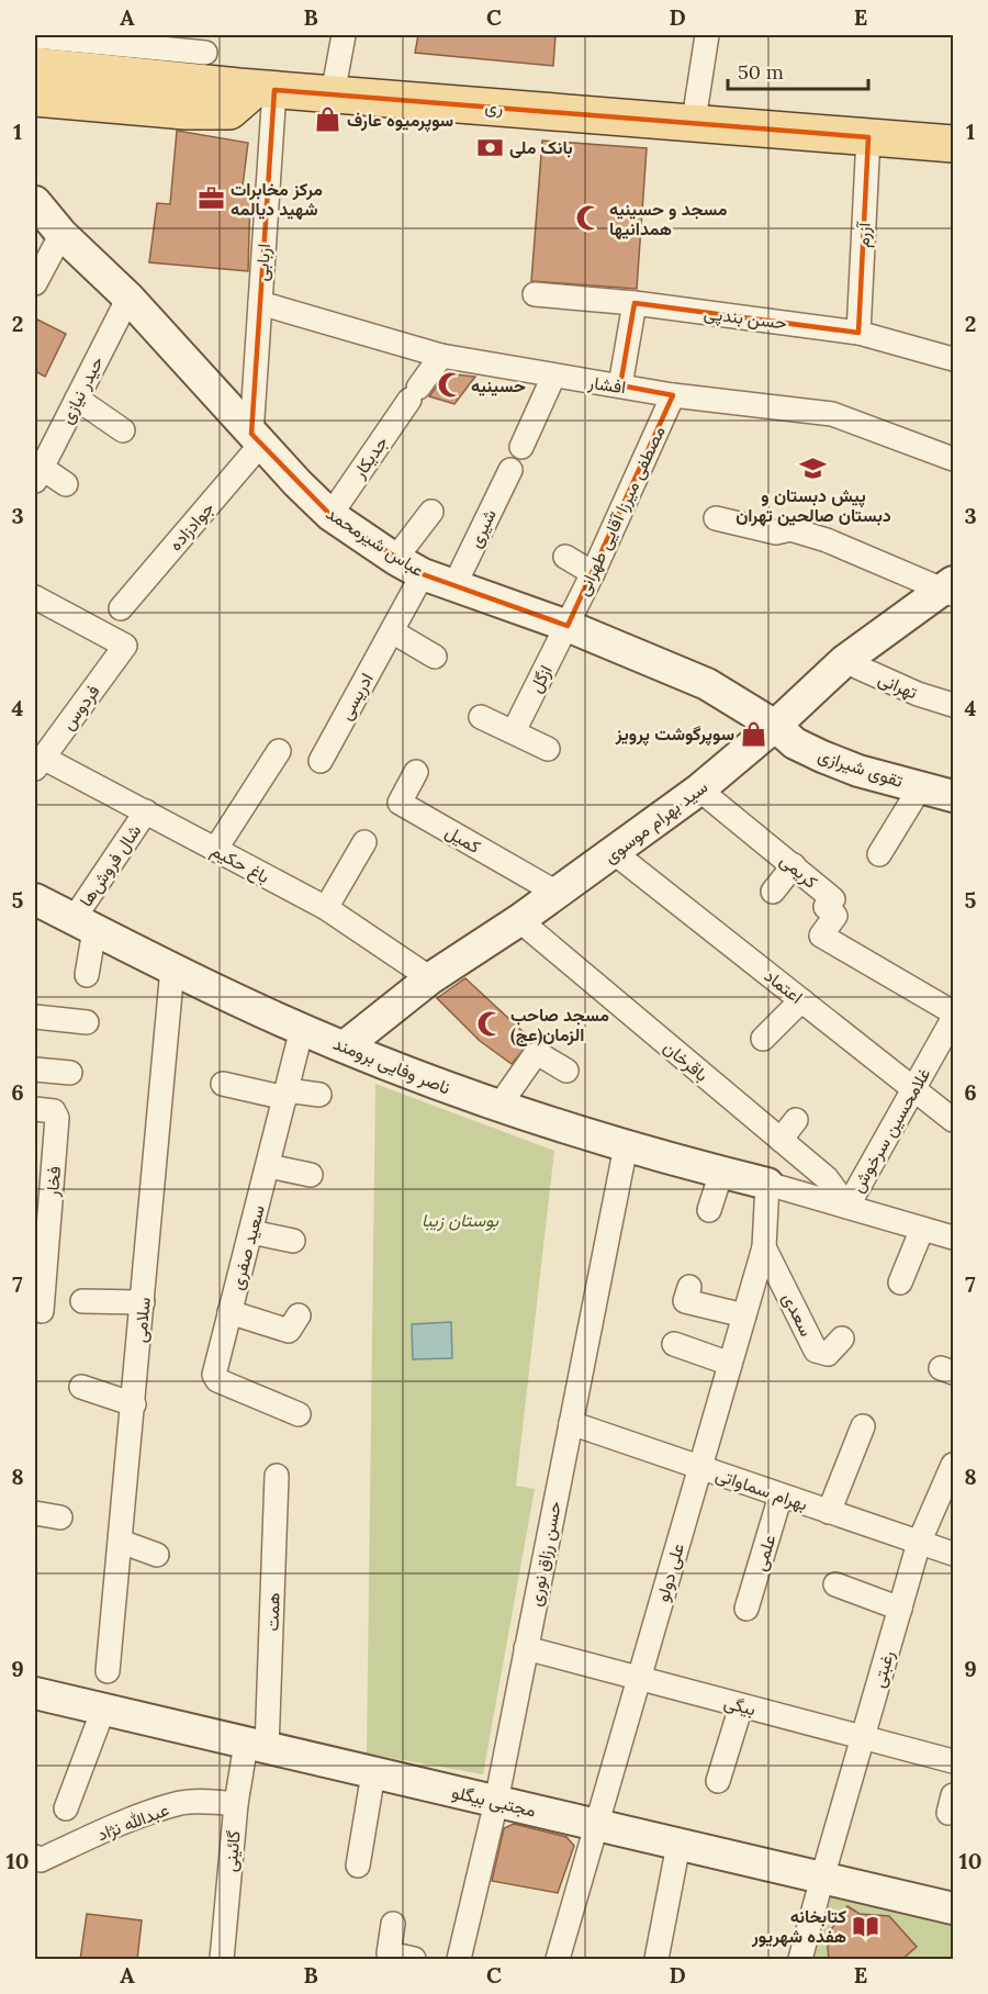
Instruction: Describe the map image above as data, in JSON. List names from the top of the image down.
{
  "streets": {
    "main road": ["ری"],
    "street": [
      "آزرم",
      "اربابی",
      "حسن بندپی",
      "افشار",
      "حیدر نیازی",
      "جدیکار",
      "مصطفی میرزا آقایی طهرانی",
      "جوادزاده",
      "شیری",
      "عباس شیرمحمد",
      "ازگل",
      "تهرانی",
      "ادریسی",
      "فردوس",
      "تقوی شیرازی",
      "سید بهرام موسوی",
      "کمیل",
      "باغ حکیم",
      "شال فروش‌ها",
      "کریمی",
      "اعتماد",
      "باقرخان",
      "ناصر وفایی برومند",
      "غلامحسین سرخوش",
      "فخار",
      "سعید صفری",
      "سعدی",
      "سلامی",
      "بهرام سماواتی",
      "علمی",
      "حسن رزاق نوری",
      "علی دولو",
      "همت",
      "رغبتی",
      "بیگی",
      "مجتبی بیگلو",
      "عبدالله نژاد",
      "گائینی"
    ]
  },
  "crossings": [
    ["ری", "آزرم"],
    ["ری", "اربابی"],
    ["آزرم", "حسن بندپی"],
    ["اربابی", "افشار"],
    ["اربابی", "جوادزاده"],
    ["اربابی", "عباس شیرمحمد"],
    ["افشار", "جدیکار"],
    ["افشار", "مصطفی میرزا آقایی طهرانی"],
    ["حیدر نیازی", "عباس شیرمحمد"],
    ["جدیکار", "عباس شیرمحمد"],
    ["مصطفی میرزا آقایی طهرانی", "عباس شیرمحمد"],
    ["مصطفی میرزا آقایی طهرانی", "ازگل"],
    ["جوادزاده", "عباس شیرمحمد"],
    ["شیری", "عباس شیرمحمد"],
    ["عباس شیرمحمد", "ازگل"],
    ["عباس شیرمحمد", "ادریسی"],
    ["عباس شیرمحمد", "تقوی شیرازی"],
    ["عباس شیرمحمد", "سید بهرام موسوی"],
    ["تهرانی", "سید بهرام موسوی"],
    ["فردوس", "باغ حکیم"],
    ["تقوی شیرازی", "سید بهرام موسوی"],
    ["سید بهرام موسوی", "کمیل"],
    ["سید بهرام موسوی", "باغ حکیم"],
    ["سید بهرام موسوی", "کریمی"],
    ["سید بهرام موسوی", "اعتماد"],
    ["سید بهرام موسوی", "باقرخان"],
    ["سید بهرام موسوی", "ناصر وفایی برومند"],
    ["باغ حکیم", "شال فروش‌ها"],
    ["شال فروش‌ها", "ناصر وفایی برومند"],
    ["اعتماد", "غلامحسین سرخوش"],
    ["باقرخان", "غلامحسین سرخوش"],
    ["ناصر وفایی برومند", "سعید صفری"],
    ["ناصر وفایی برومند", "سلامی"],
    ["ناصر وفایی برومند", "حسن رزاق نوری"],
    ["ناصر وفایی برومند", "علی دولو"],
    ["سعدی", "علی دولو"],
    ["بهرام سماواتی", "علمی"],
    ["بهرام سماواتی", "حسن رزاق نوری"],
    ["بهرام سماواتی", "علی دولو"],
    ["بهرام سماواتی", "رغبتی"],
    ["حسن رزاق نوری", "بیگی"],
    ["حسن رزاق نوری", "مجتبی بیگلو"],
    ["علی دولو", "بیگی"],
    ["علی دولو", "مجتبی بیگلو"],
    ["همت", "مجتبی بیگلو"],
    ["همت", "گائینی"],
    ["رغبتی", "بیگی"],
    ["رغبتی", "مجتبی بیگلو"],
    ["مجتبی بیگلو", "گائینی"],
    ["عبدالله نژاد", "گائینی"]
  ],
  "parks": ["بوستان زیبا"],
  "places": {
    "shop": ["سوپرمیوه عارف", "سوپرگوشت پرویز"],
    "bank": ["بانک ملی"],
    "office": ["مرکز مخابرات شهید دیالمه"],
    "mosque": ["مسجد و حسینیه همدانیها", "حسینیه", "مسجد صاحب الزمان(عج)"],
    "school or university": ["پیش دبستان و دبستان صالحین تهران"],
    "library": ["کتابخانه هفده شهریور"]
  },
  "scale_bar": "50 m",
  "grid": {
    "columns": [
      "A",
      "B",
      "C",
      "D",
      "E"
    ],
    "rows": [
      "1",
      "2",
      "3",
      "4",
      "5",
      "6",
      "7",
      "8",
      "9",
      "10"
    ]
  }
}
